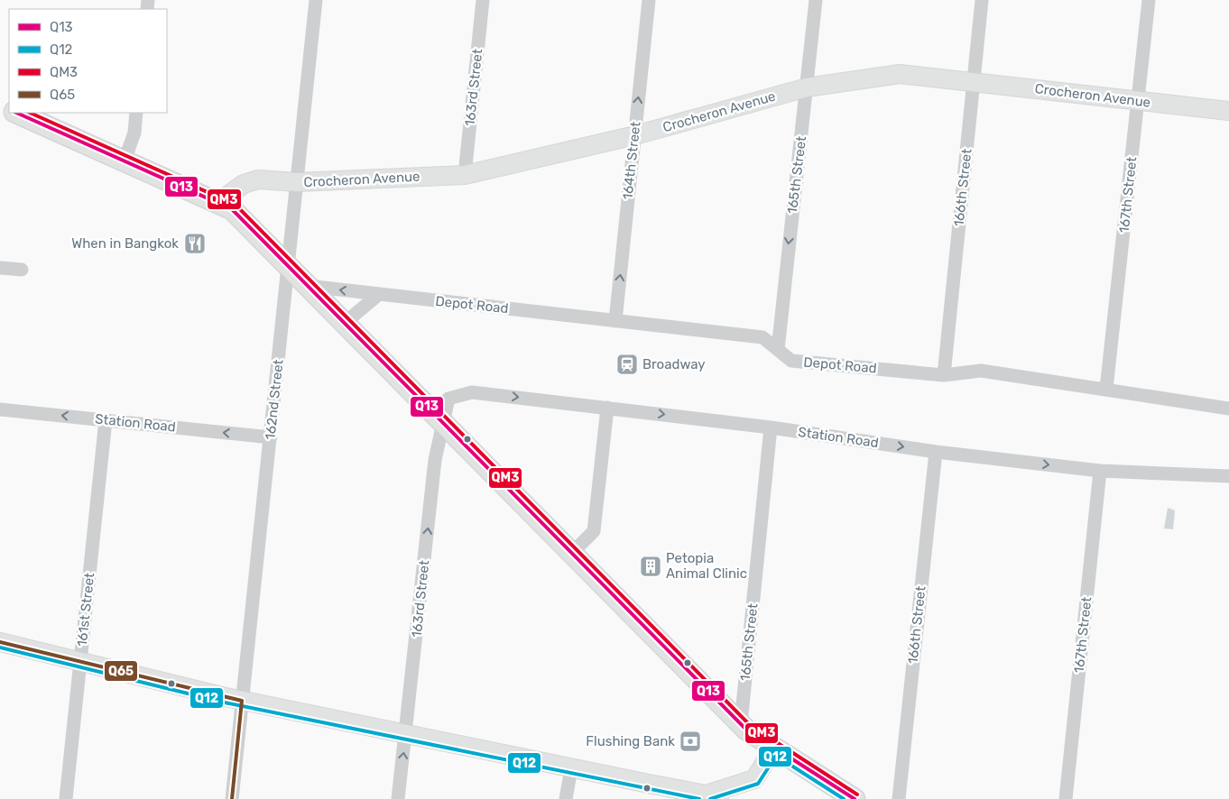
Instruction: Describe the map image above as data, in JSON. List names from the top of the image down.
{
  "streets": {
    "street": [
      "163rd Street",
      "Crocheron Avenue",
      "164th Street",
      "165th Street",
      "166th Street",
      "167th Street",
      "Depot Road",
      "162nd Street",
      "Station Road",
      "161st Street"
    ]
  },
  "crossings": [
    ["163rd Street", "Crocheron Avenue"],
    ["163rd Street", "Station Road"],
    ["Crocheron Avenue", "164th Street"],
    ["Crocheron Avenue", "165th Street"],
    ["Crocheron Avenue", "166th Street"],
    ["Crocheron Avenue", "167th Street"],
    ["Crocheron Avenue", "162nd Street"],
    ["164th Street", "Depot Road"],
    ["165th Street", "Depot Road"],
    ["165th Street", "Station Road"],
    ["166th Street", "Depot Road"],
    ["166th Street", "Station Road"],
    ["167th Street", "Depot Road"],
    ["167th Street", "Station Road"],
    ["162nd Street", "Station Road"],
    ["Station Road", "161st Street"]
  ],
  "one_way": ["163rd Street", "164th Street", "165th Street"],
  "places": {
    "restaurant": ["When in Bangkok"],
    "station": ["Broadway"],
    "building": ["Petopia Animal Clinic"],
    "bank": ["Flushing Bank"]
  },
  "lines": [
    "transit line Q13",
    "transit line QM3",
    "transit line Q65",
    "transit line Q12"
  ],
  "legend": [
    "Q13",
    "Q12",
    "QM3",
    "Q65"
  ]
}
